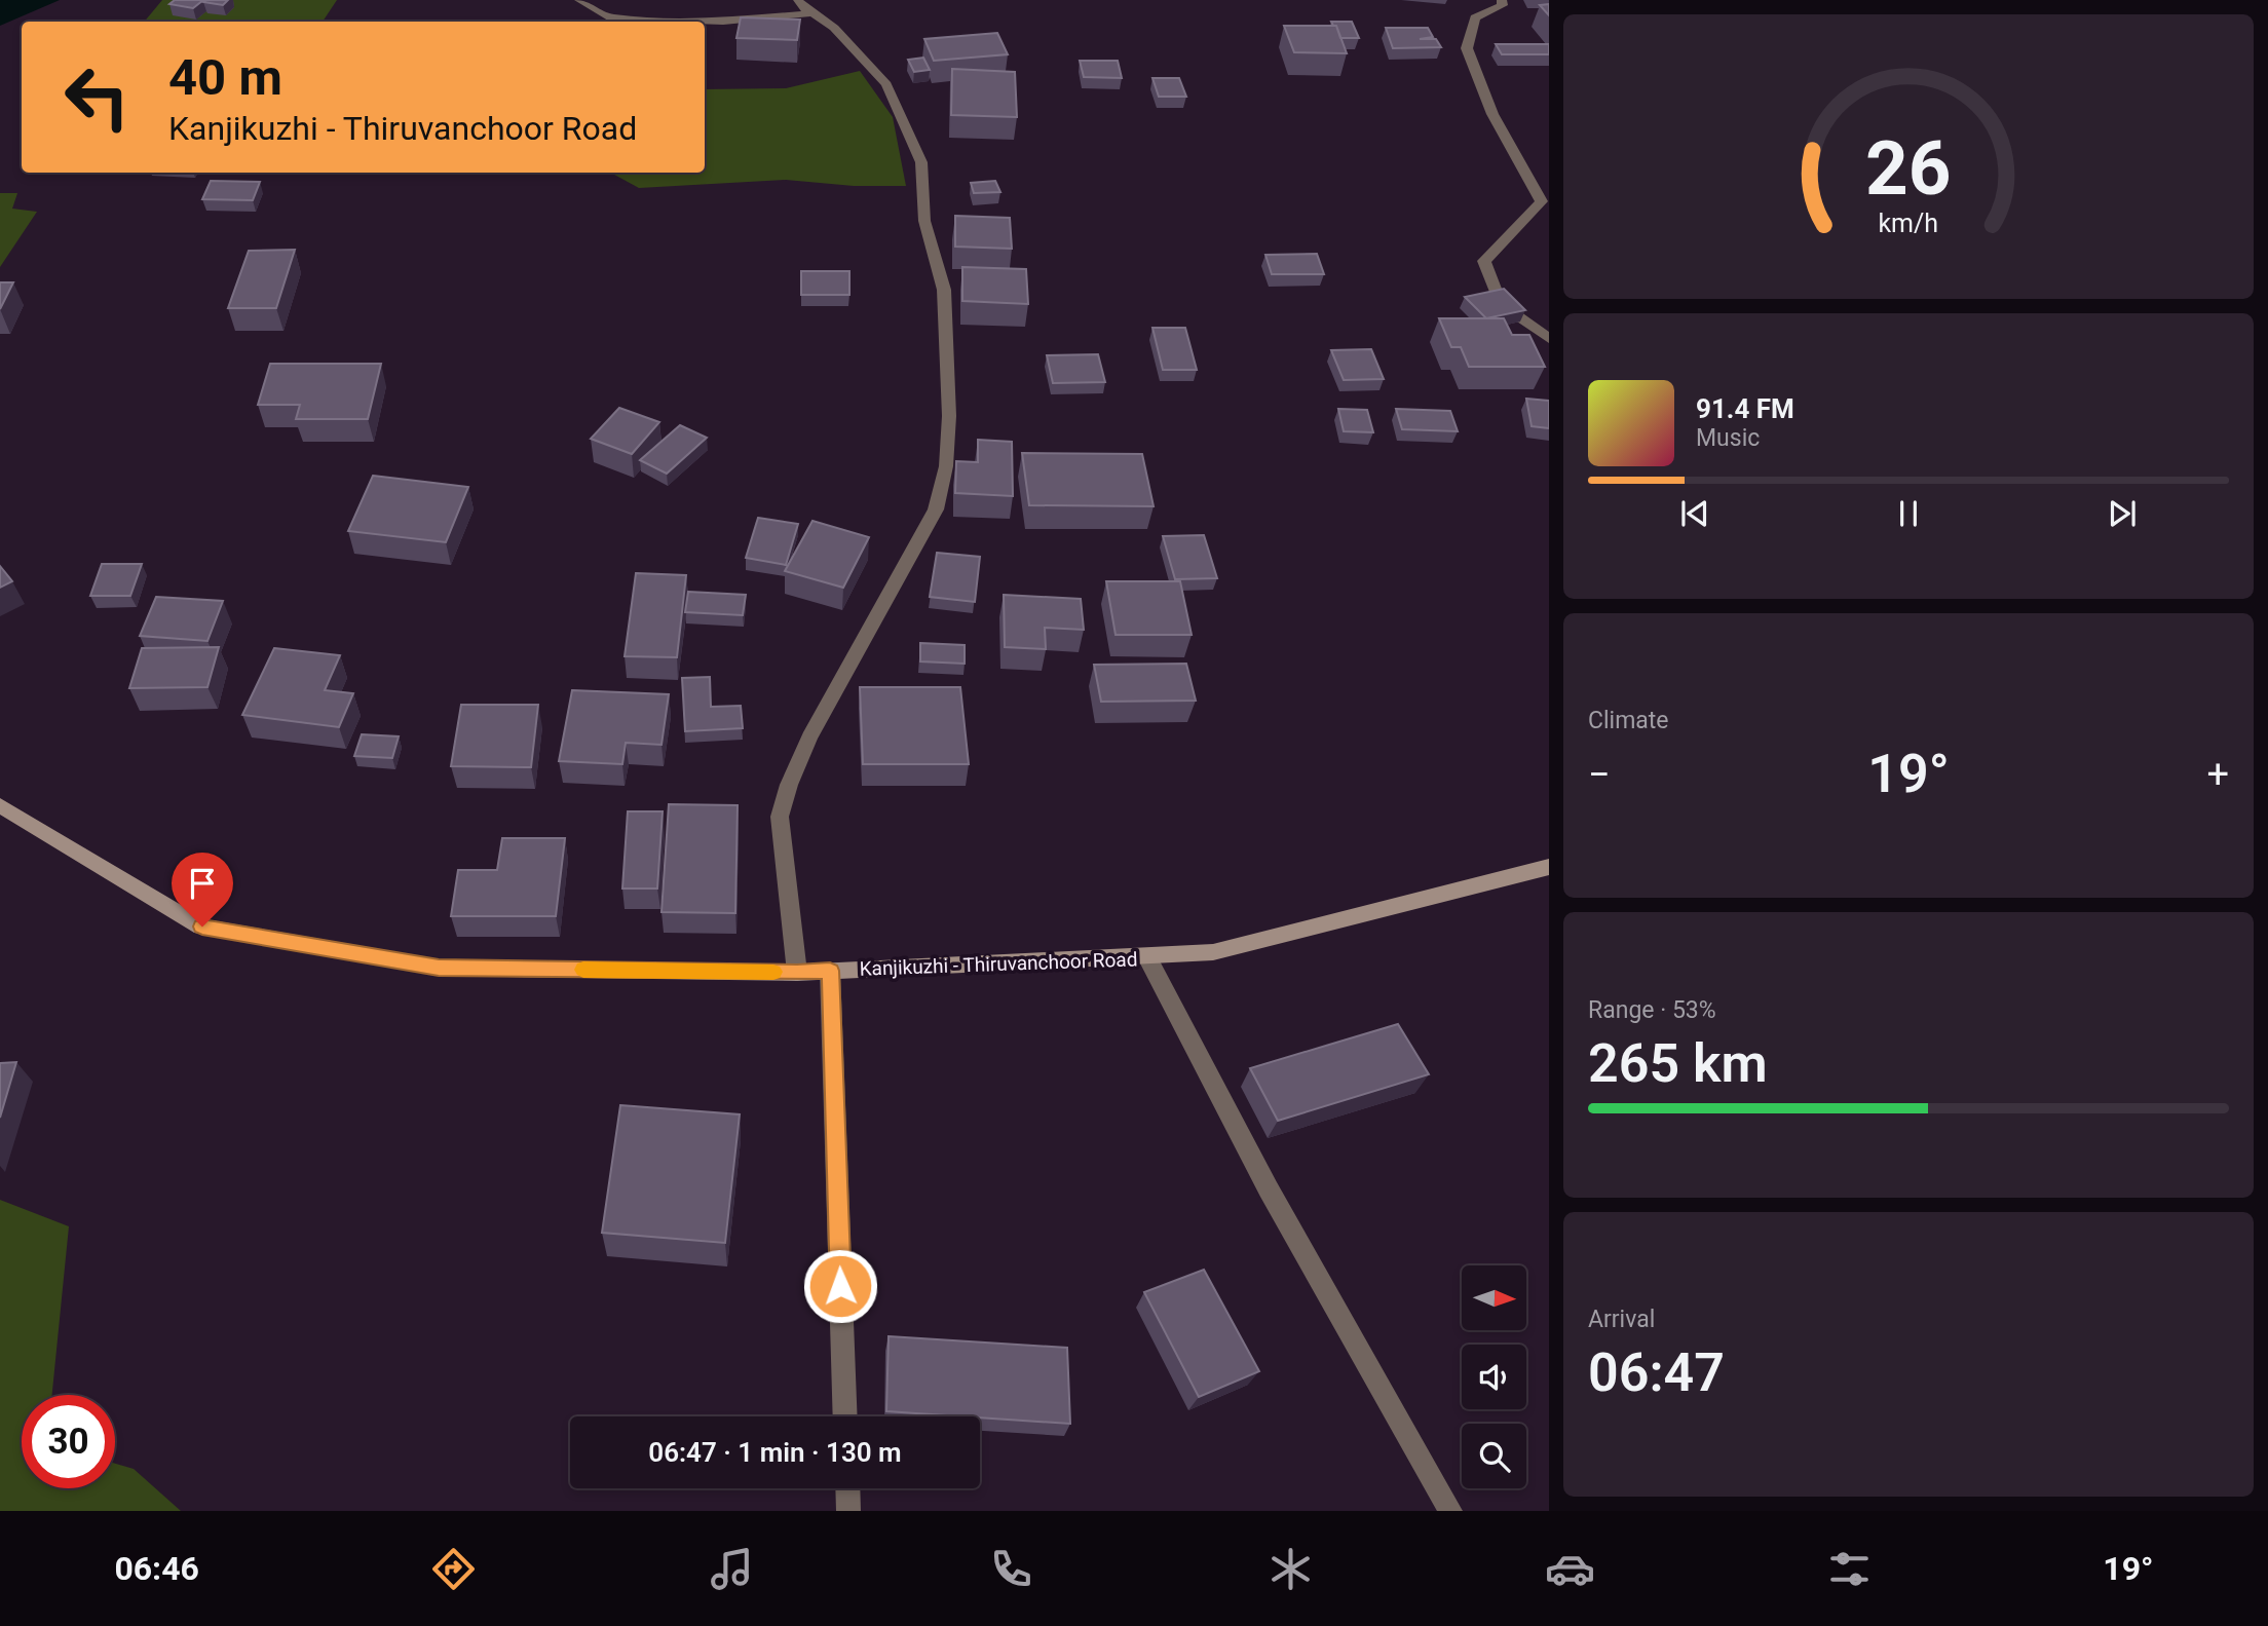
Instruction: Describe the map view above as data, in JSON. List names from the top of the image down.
{
  "streets": {
    "main road": ["Kanjikuzhi - Thiruvanchoor Road"]
  },
  "north": "right",
  "page": {
    "turn": ["40 m", "Kanjikuzhi - Thiruvanchoor Road"],
    "song": ["91.4 FM", "Music"],
    "tile": [
      "Climate",
      ["Range · 53%", "265 km"],
      ["Arrival", "06:47"]
    ],
    "heat": ["−", "19°", "+"],
    "limit": "30",
    "trip": "06:47 · 1 min · 130 m",
    "tabs": ["06:46", "19°"],
    "gauge": ["26", "km/h"]
  }
}
